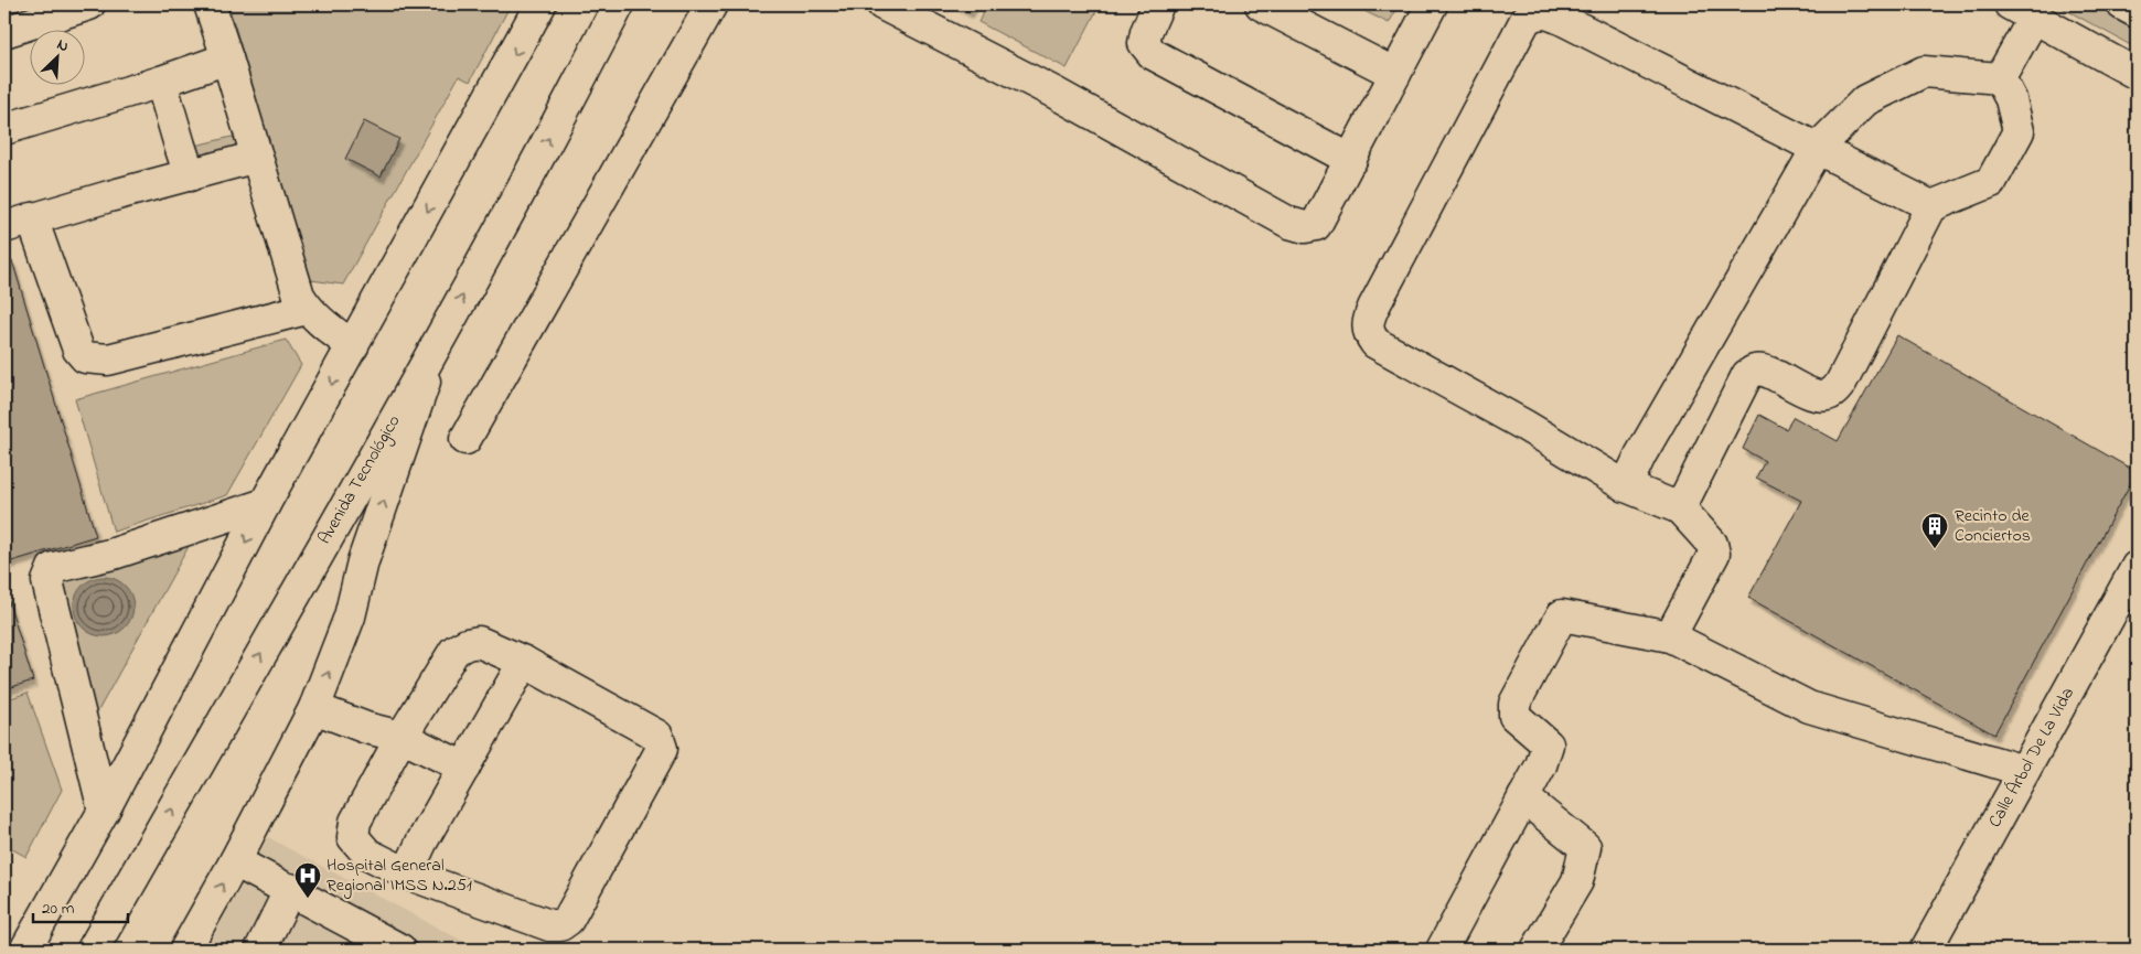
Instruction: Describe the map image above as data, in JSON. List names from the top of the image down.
{
  "streets": {
    "main road": ["Avenida Tecnológico", "Calle Árbol De La Vida"]
  },
  "places": {
    "building": ["Recinto de Conciertos"],
    "hospital": ["Hospital General Regional IMSS N.251"]
  },
  "scale_bar": "20 m",
  "north": "top right"
}
